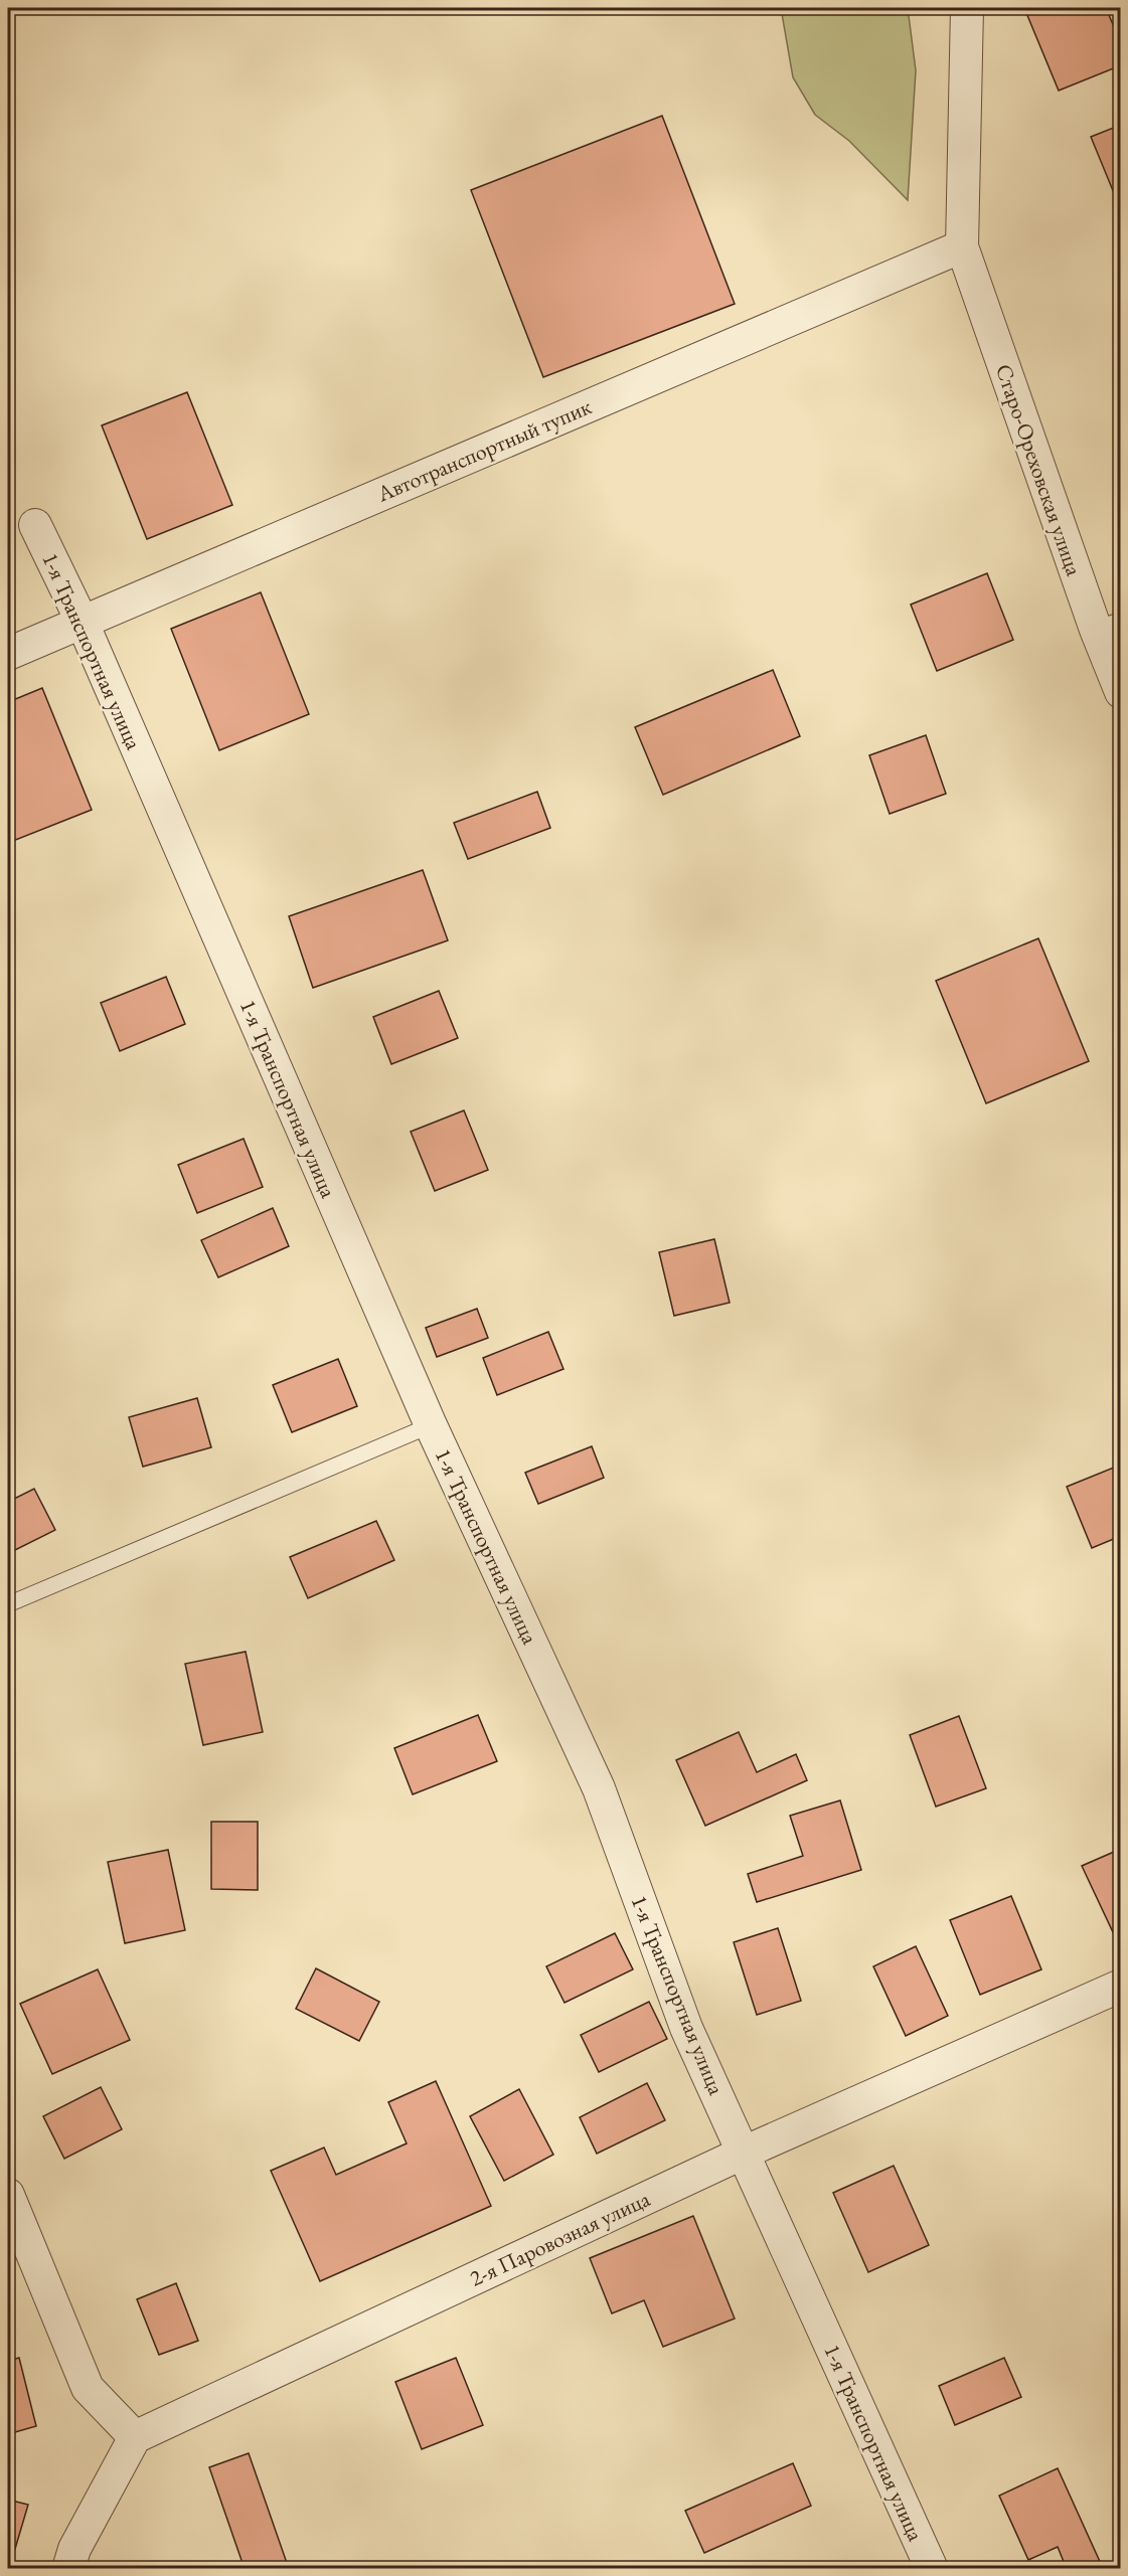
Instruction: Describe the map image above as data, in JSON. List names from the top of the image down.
{
  "streets": {
    "street": [
      "Автотранспортный тупик",
      "Старо-Ореховская улица",
      "1-я Транспортная улица",
      "2-я Паровозная улица"
    ]
  },
  "crossings": [
    ["Автотранспортный тупик", "Старо-Ореховская улица"],
    ["Автотранспортный тупик", "1-я Транспортная улица"],
    ["1-я Транспортная улица", "2-я Паровозная улица"]
  ]
}
